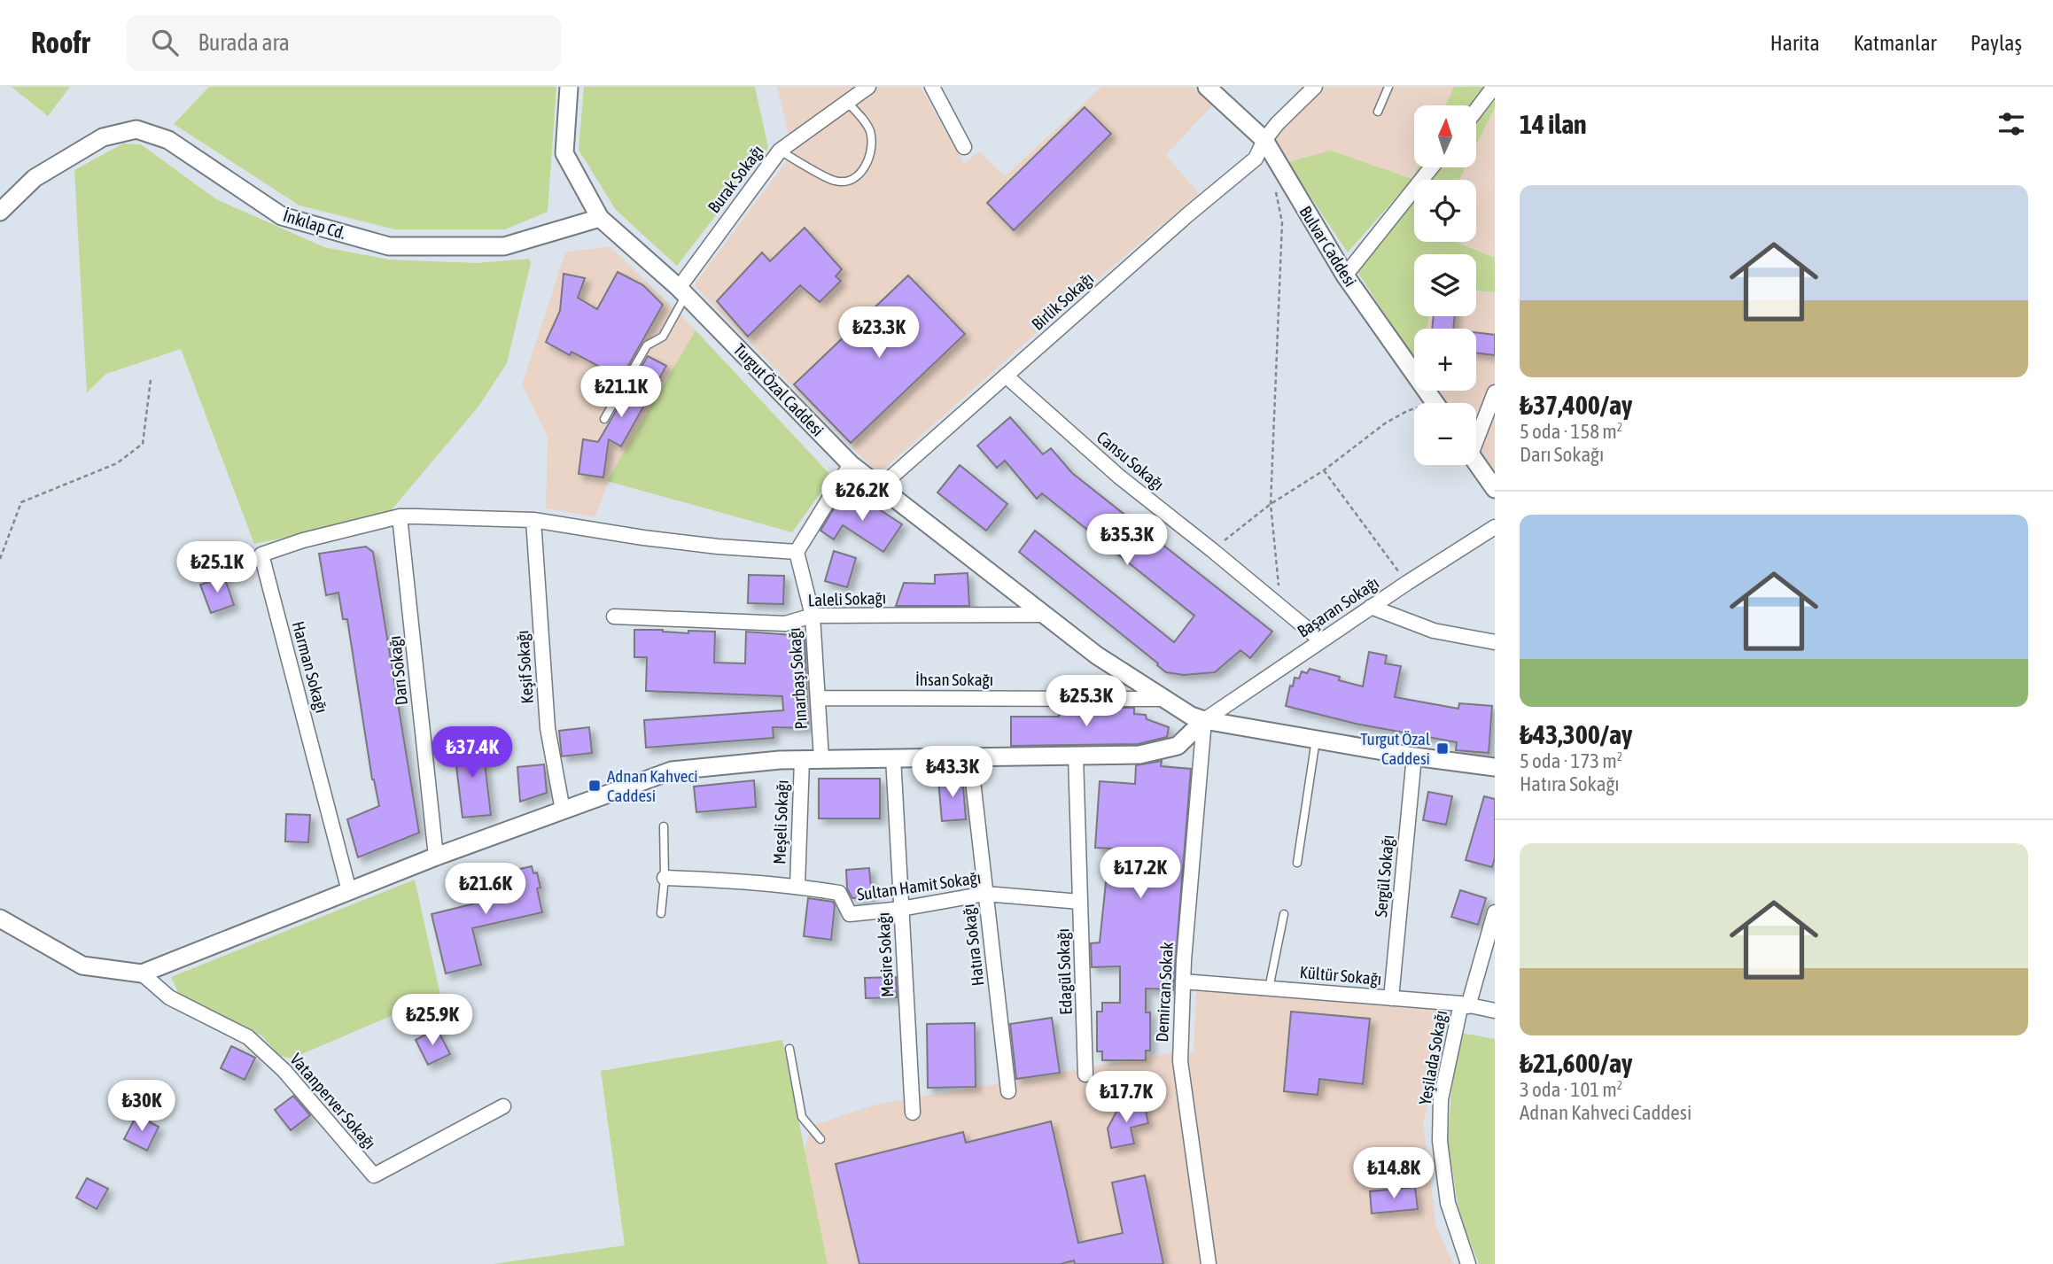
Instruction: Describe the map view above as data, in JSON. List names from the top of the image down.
{
  "streets": {
    "street": [
      "Burak Sokağı",
      "İnkılap Cd.",
      "Bulvar Caddesi",
      "Birlik Sokağı",
      "Turgut Özal Caddesi",
      "Cansu Sokağı",
      "Laleli Sokağı",
      "Başaran Sokağı",
      "Harman Sokağı",
      "Keşif Sokağı",
      "Darı Sokağı",
      "Pınarbaşı Sokağı",
      "İhsan Sokağı",
      "Meşeli Sokağı",
      "Sergül Sokağı",
      "Sultan Hamit Sokağı",
      "Hatıra Sokağı",
      "Mesire Sokağı",
      "Edagül Sokağı",
      "Kültür Sokağı",
      "Demircan Sokak",
      "Yeşilada Sokağı",
      "Vatanperver Sokağı"
    ]
  },
  "crossings": [
    ["Burak Sokağı", "Turgut Özal Caddesi"],
    ["İnkılap Cd.", "Turgut Özal Caddesi"],
    ["Bulvar Caddesi", "Birlik Sokağı"],
    ["Birlik Sokağı", "Turgut Özal Caddesi"],
    ["Birlik Sokağı", "Cansu Sokağı"],
    ["Turgut Özal Caddesi", "Laleli Sokağı"],
    ["Turgut Özal Caddesi", "Başaran Sokağı"],
    ["Turgut Özal Caddesi", "İhsan Sokağı"],
    ["Turgut Özal Caddesi", "Sergül Sokağı"],
    ["Turgut Özal Caddesi", "Demircan Sokak"],
    ["Cansu Sokağı", "Başaran Sokağı"],
    ["Laleli Sokağı", "Pınarbaşı Sokağı"],
    ["Başaran Sokağı", "Demircan Sokak"],
    ["Harman Sokağı", "Darı Sokağı"],
    ["Pınarbaşı Sokağı", "İhsan Sokağı"],
    ["Meşeli Sokağı", "Sultan Hamit Sokağı"],
    ["Sergül Sokağı", "Kültür Sokağı"],
    ["Sultan Hamit Sokağı", "Hatıra Sokağı"],
    ["Sultan Hamit Sokağı", "Mesire Sokağı"],
    ["Sultan Hamit Sokağı", "Edagül Sokağı"],
    ["Kültür Sokağı", "Demircan Sokak"],
    ["Kültür Sokağı", "Yeşilada Sokağı"]
  ],
  "places": {
    "transit": ["Turgut Özal Caddesi", "Adnan Kahveci Caddesi"]
  },
  "north": "top",
  "page": {
    "header": "Roofr",
    "search": "Burada ara",
    "nav": ["Harita", "Katmanlar", "Paylaş"],
    "heading": "14 ilan",
    "map_buttons": ["+", "−"],
    "list": [
      {
        "name": "₺37,400/ay",
        "note": "5 oda · 158 m² · Darı Sokağı"
      },
      {
        "name": "₺43,300/ay",
        "note": "5 oda · 173 m² · Hatıra Sokağı"
      },
      {
        "name": "₺21,600/ay",
        "note": "3 oda · 101 m² · Adnan Kahveci Caddesi"
      }
    ],
    "price": [
      "₺23.3K",
      "₺21.1K",
      "₺26.2K",
      "₺35.3K",
      "₺25.1K",
      "₺25.3K",
      "₺37.4K",
      "₺43.3K",
      "₺17.2K",
      "₺21.6K",
      "₺25.9K",
      "₺17.7K",
      "₺30K",
      "₺14.8K"
    ]
  }
}
